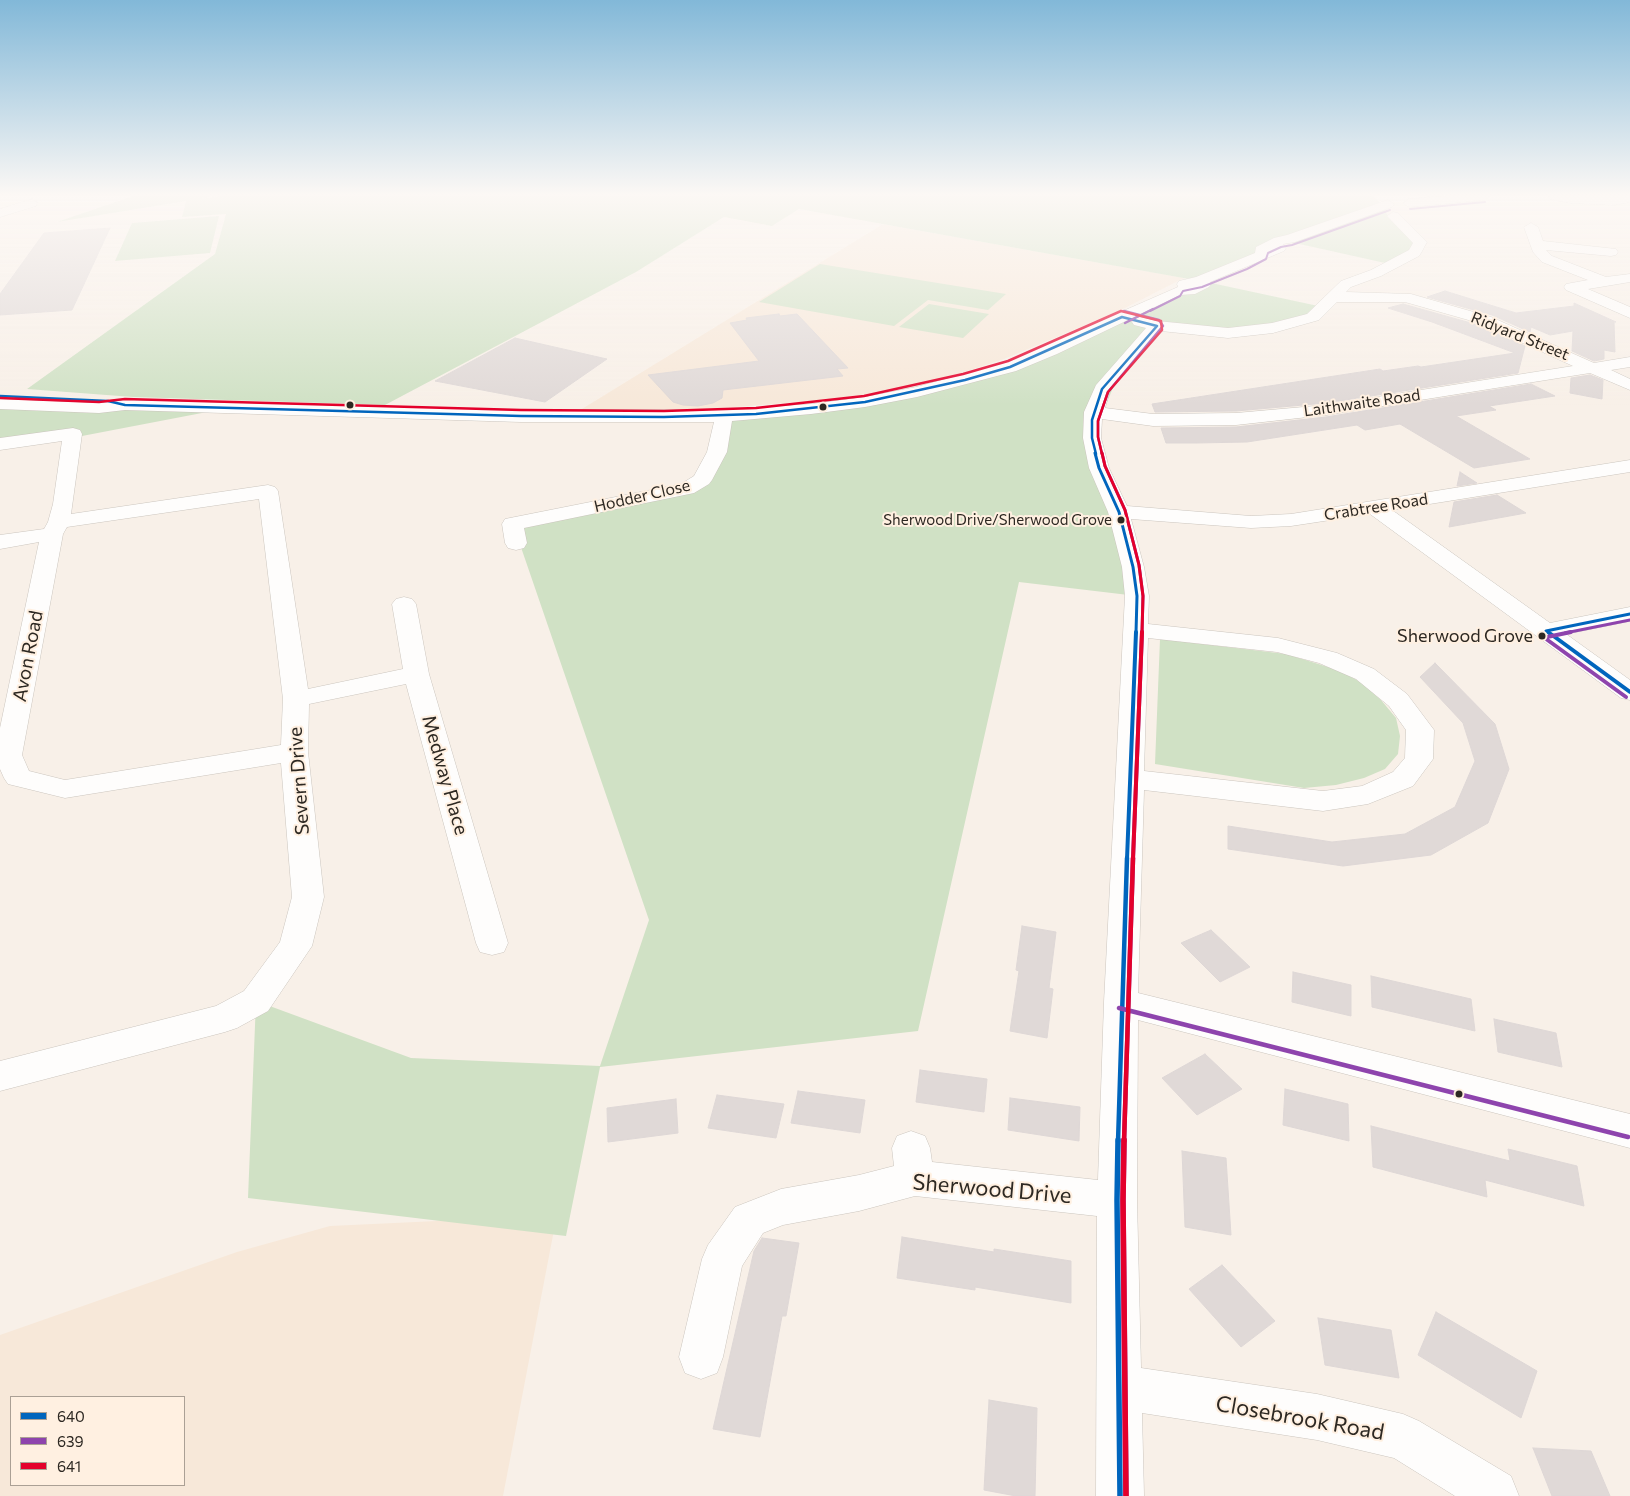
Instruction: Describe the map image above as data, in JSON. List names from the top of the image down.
{
  "streets": {
    "street": [
      "Ridyard Street",
      "Laithwaite Road",
      "Hodder Close",
      "Crabtree Road",
      "Avon Road",
      "Medway Place",
      "Severn Drive",
      "Sherwood Drive",
      "Closebrook Road"
    ]
  },
  "crossings": [
    ["Ridyard Street", "Laithwaite Road"],
    ["Avon Road", "Severn Drive"]
  ],
  "places": ["Sherwood Drive/Sherwood Grove", "Sherwood Grove"],
  "lines": ["transit line 639", "transit line 641", "transit line 640"],
  "legend": ["640", "639", "641"]
}
